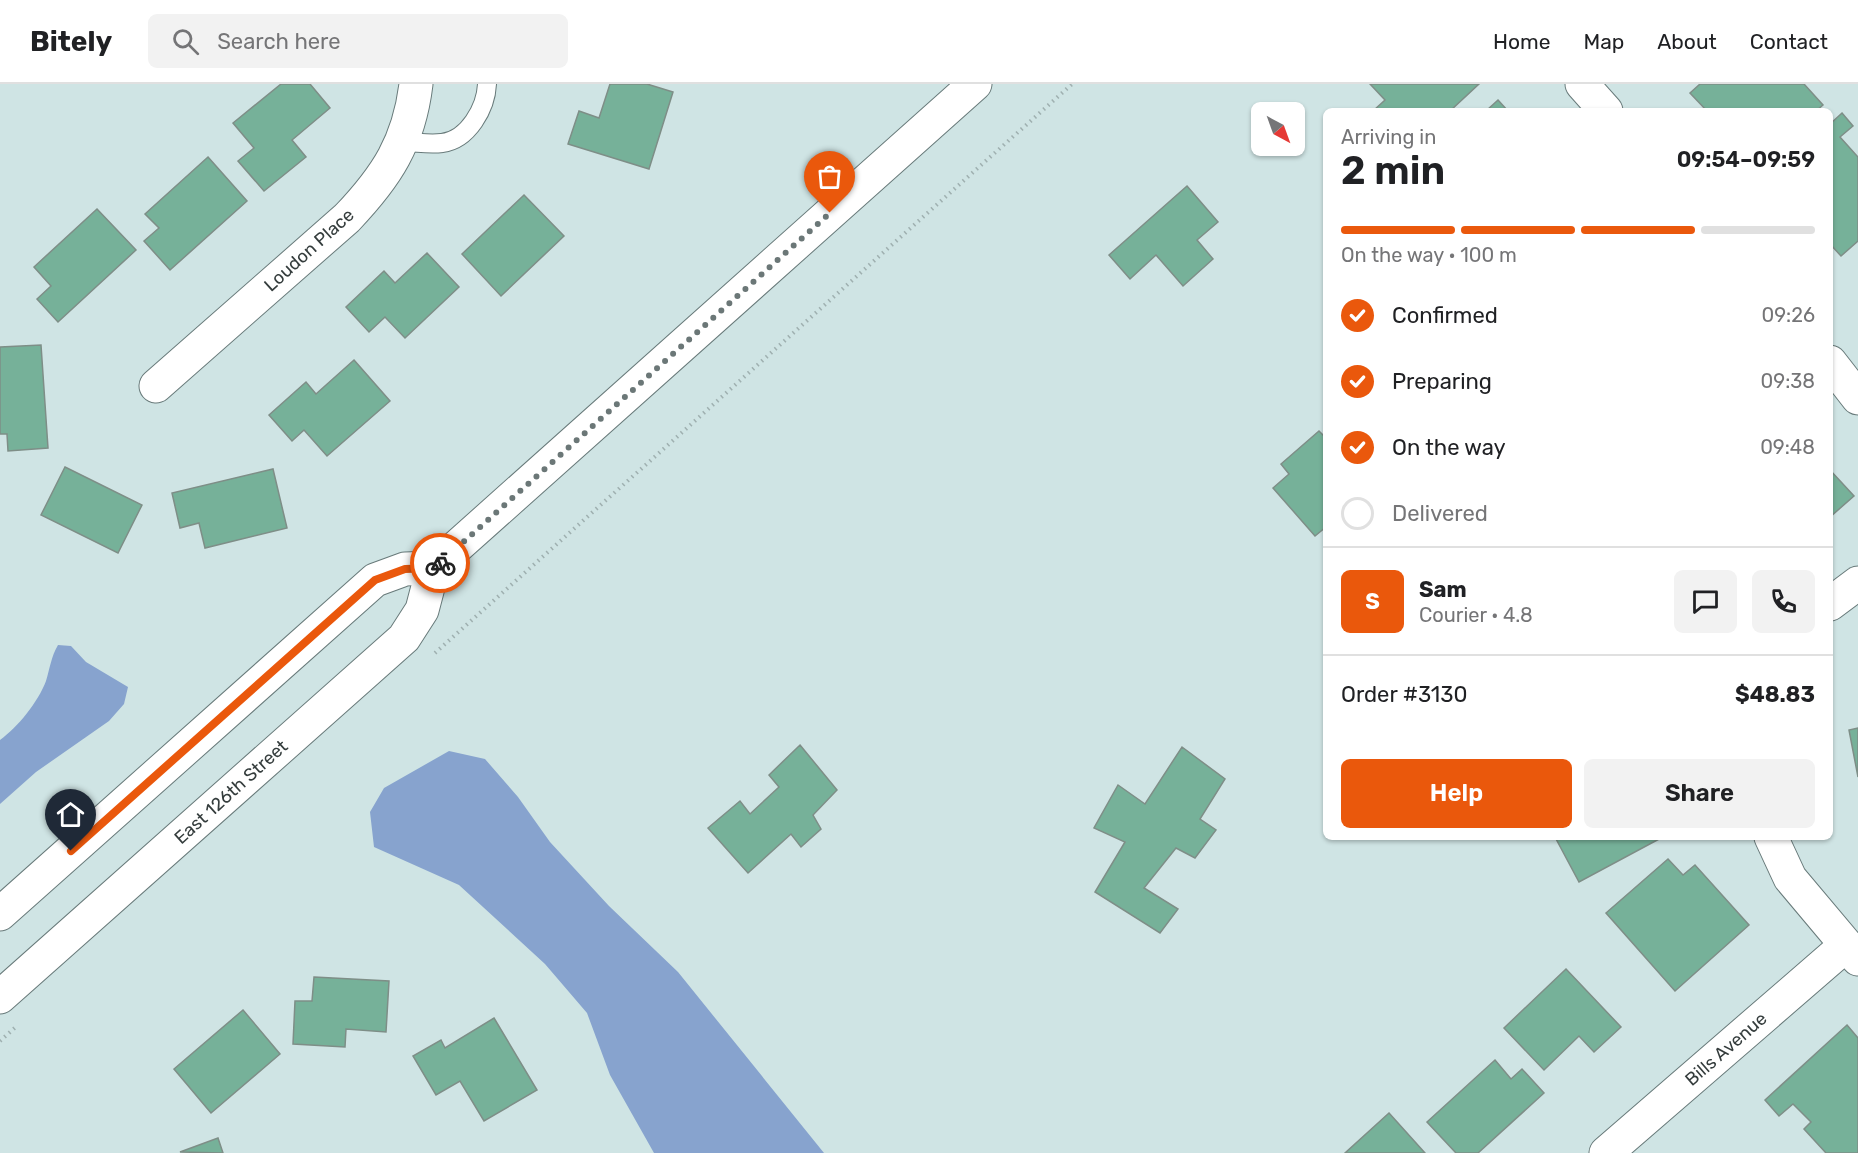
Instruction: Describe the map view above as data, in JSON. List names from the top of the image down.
{
  "streets": {
    "main road": ["Loudon Place", "East 126th Street", "Bills Avenue"]
  },
  "north": "bottom right",
  "page": {
    "header": "Bitely",
    "search": "Search here",
    "nav": [
      "Home",
      "Map",
      "About",
      "Contact"
    ],
    "heading": ["2 min", "Arriving in", "09:54–09:59"],
    "panel": [
      "Sam",
      "Courier · 4.8",
      "Order #3130",
      "$48.83"
    ],
    "bar": "On the way · 100 m",
    "list": [
      ["Confirmed", "09:26"],
      ["Preparing", "09:38"],
      ["On the way", "09:48"],
      "Delivered"
    ],
    "round": "S",
    "buttons": ["Help", "Share"]
  }
}
